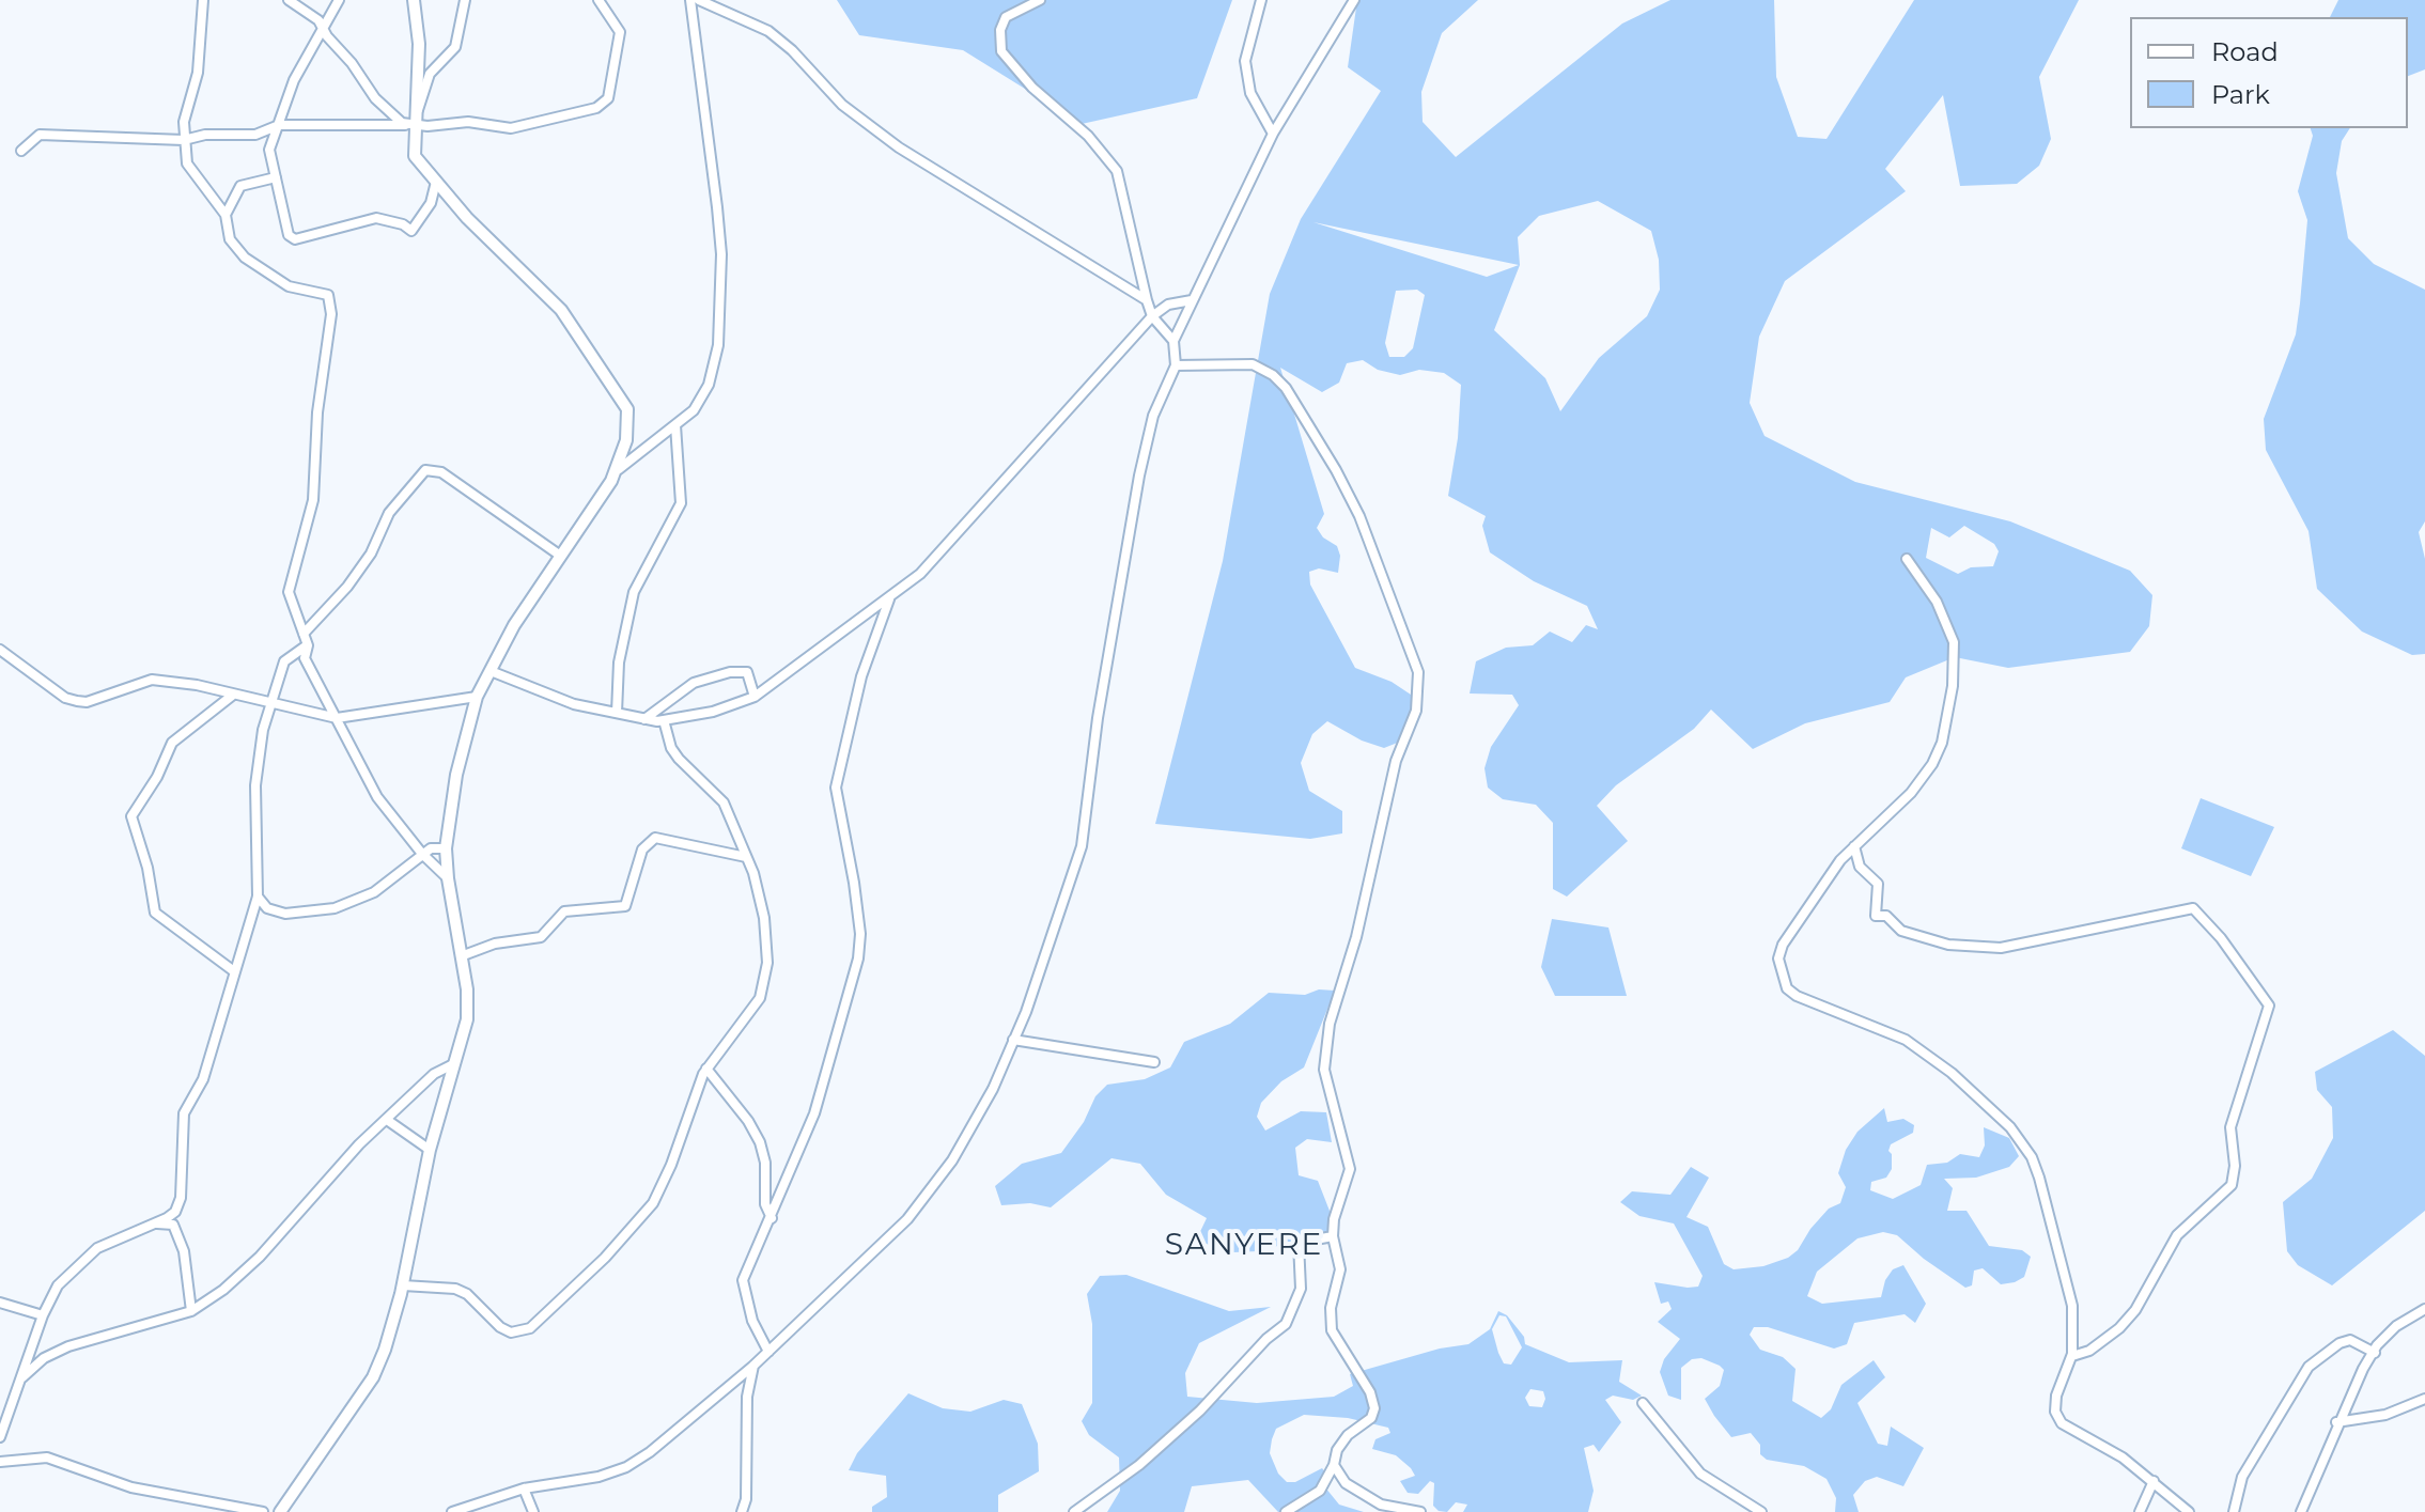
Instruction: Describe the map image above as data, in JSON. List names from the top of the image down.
{
  "districts": ["SANYERE"],
  "legend": ["Road", "Park"]
}
